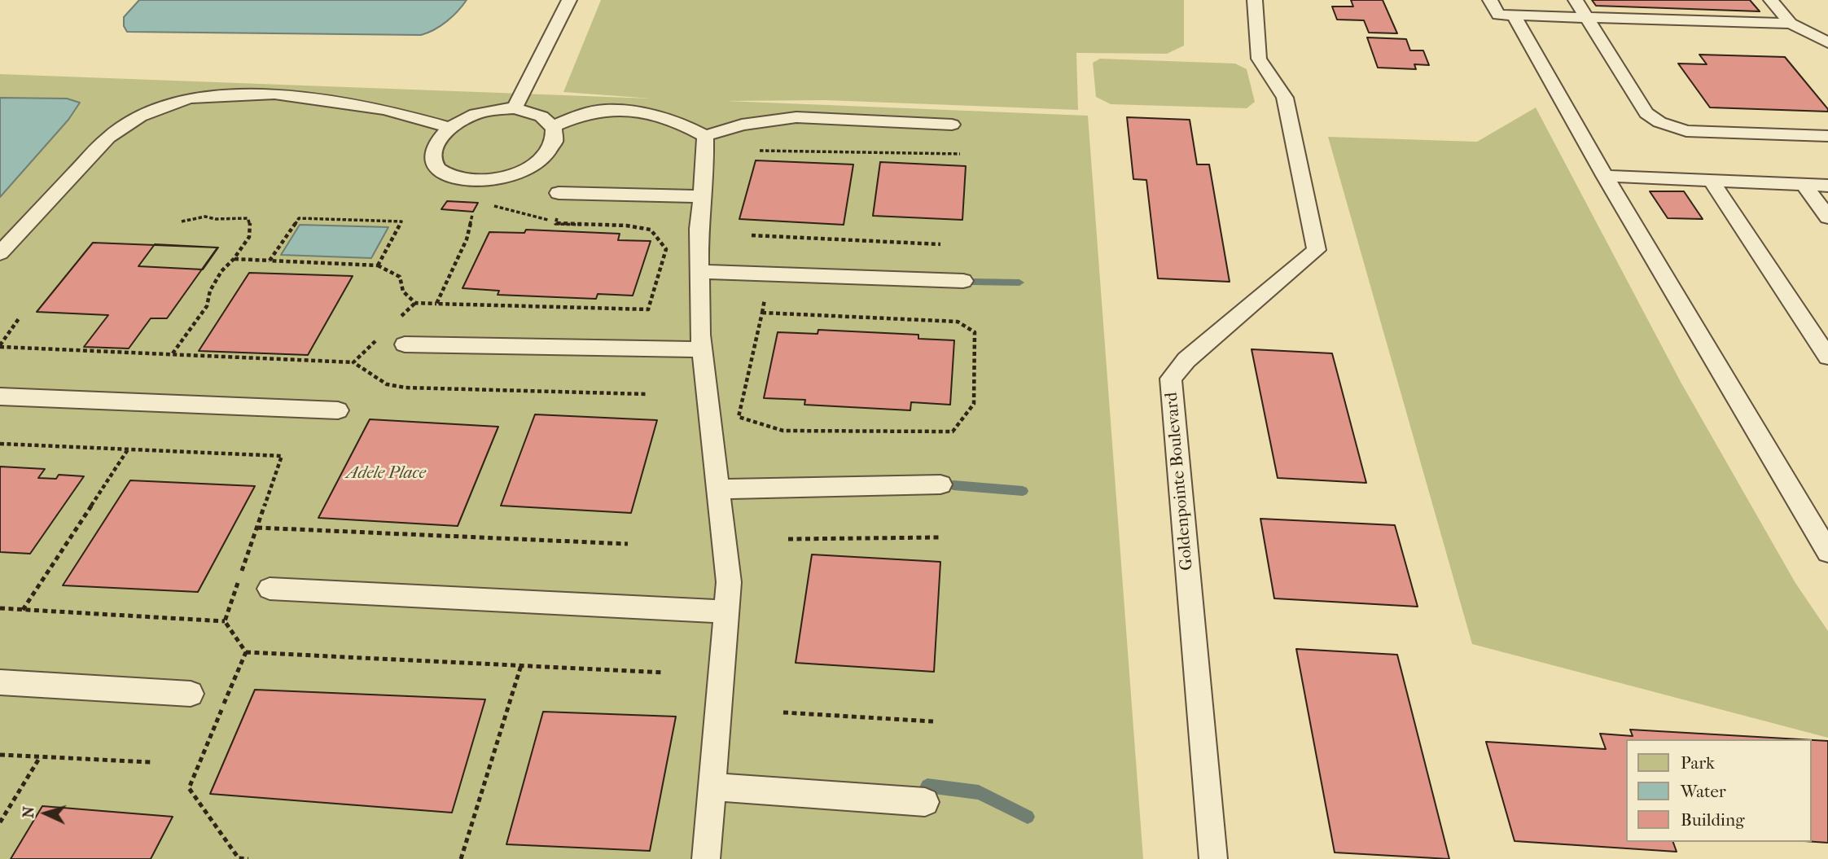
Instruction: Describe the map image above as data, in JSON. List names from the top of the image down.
{
  "streets": {
    "lane": ["Goldenpointe Boulevard"]
  },
  "parks": ["Adele Place"],
  "legend": ["Park", "Water", "Building"],
  "north": "left"
}
